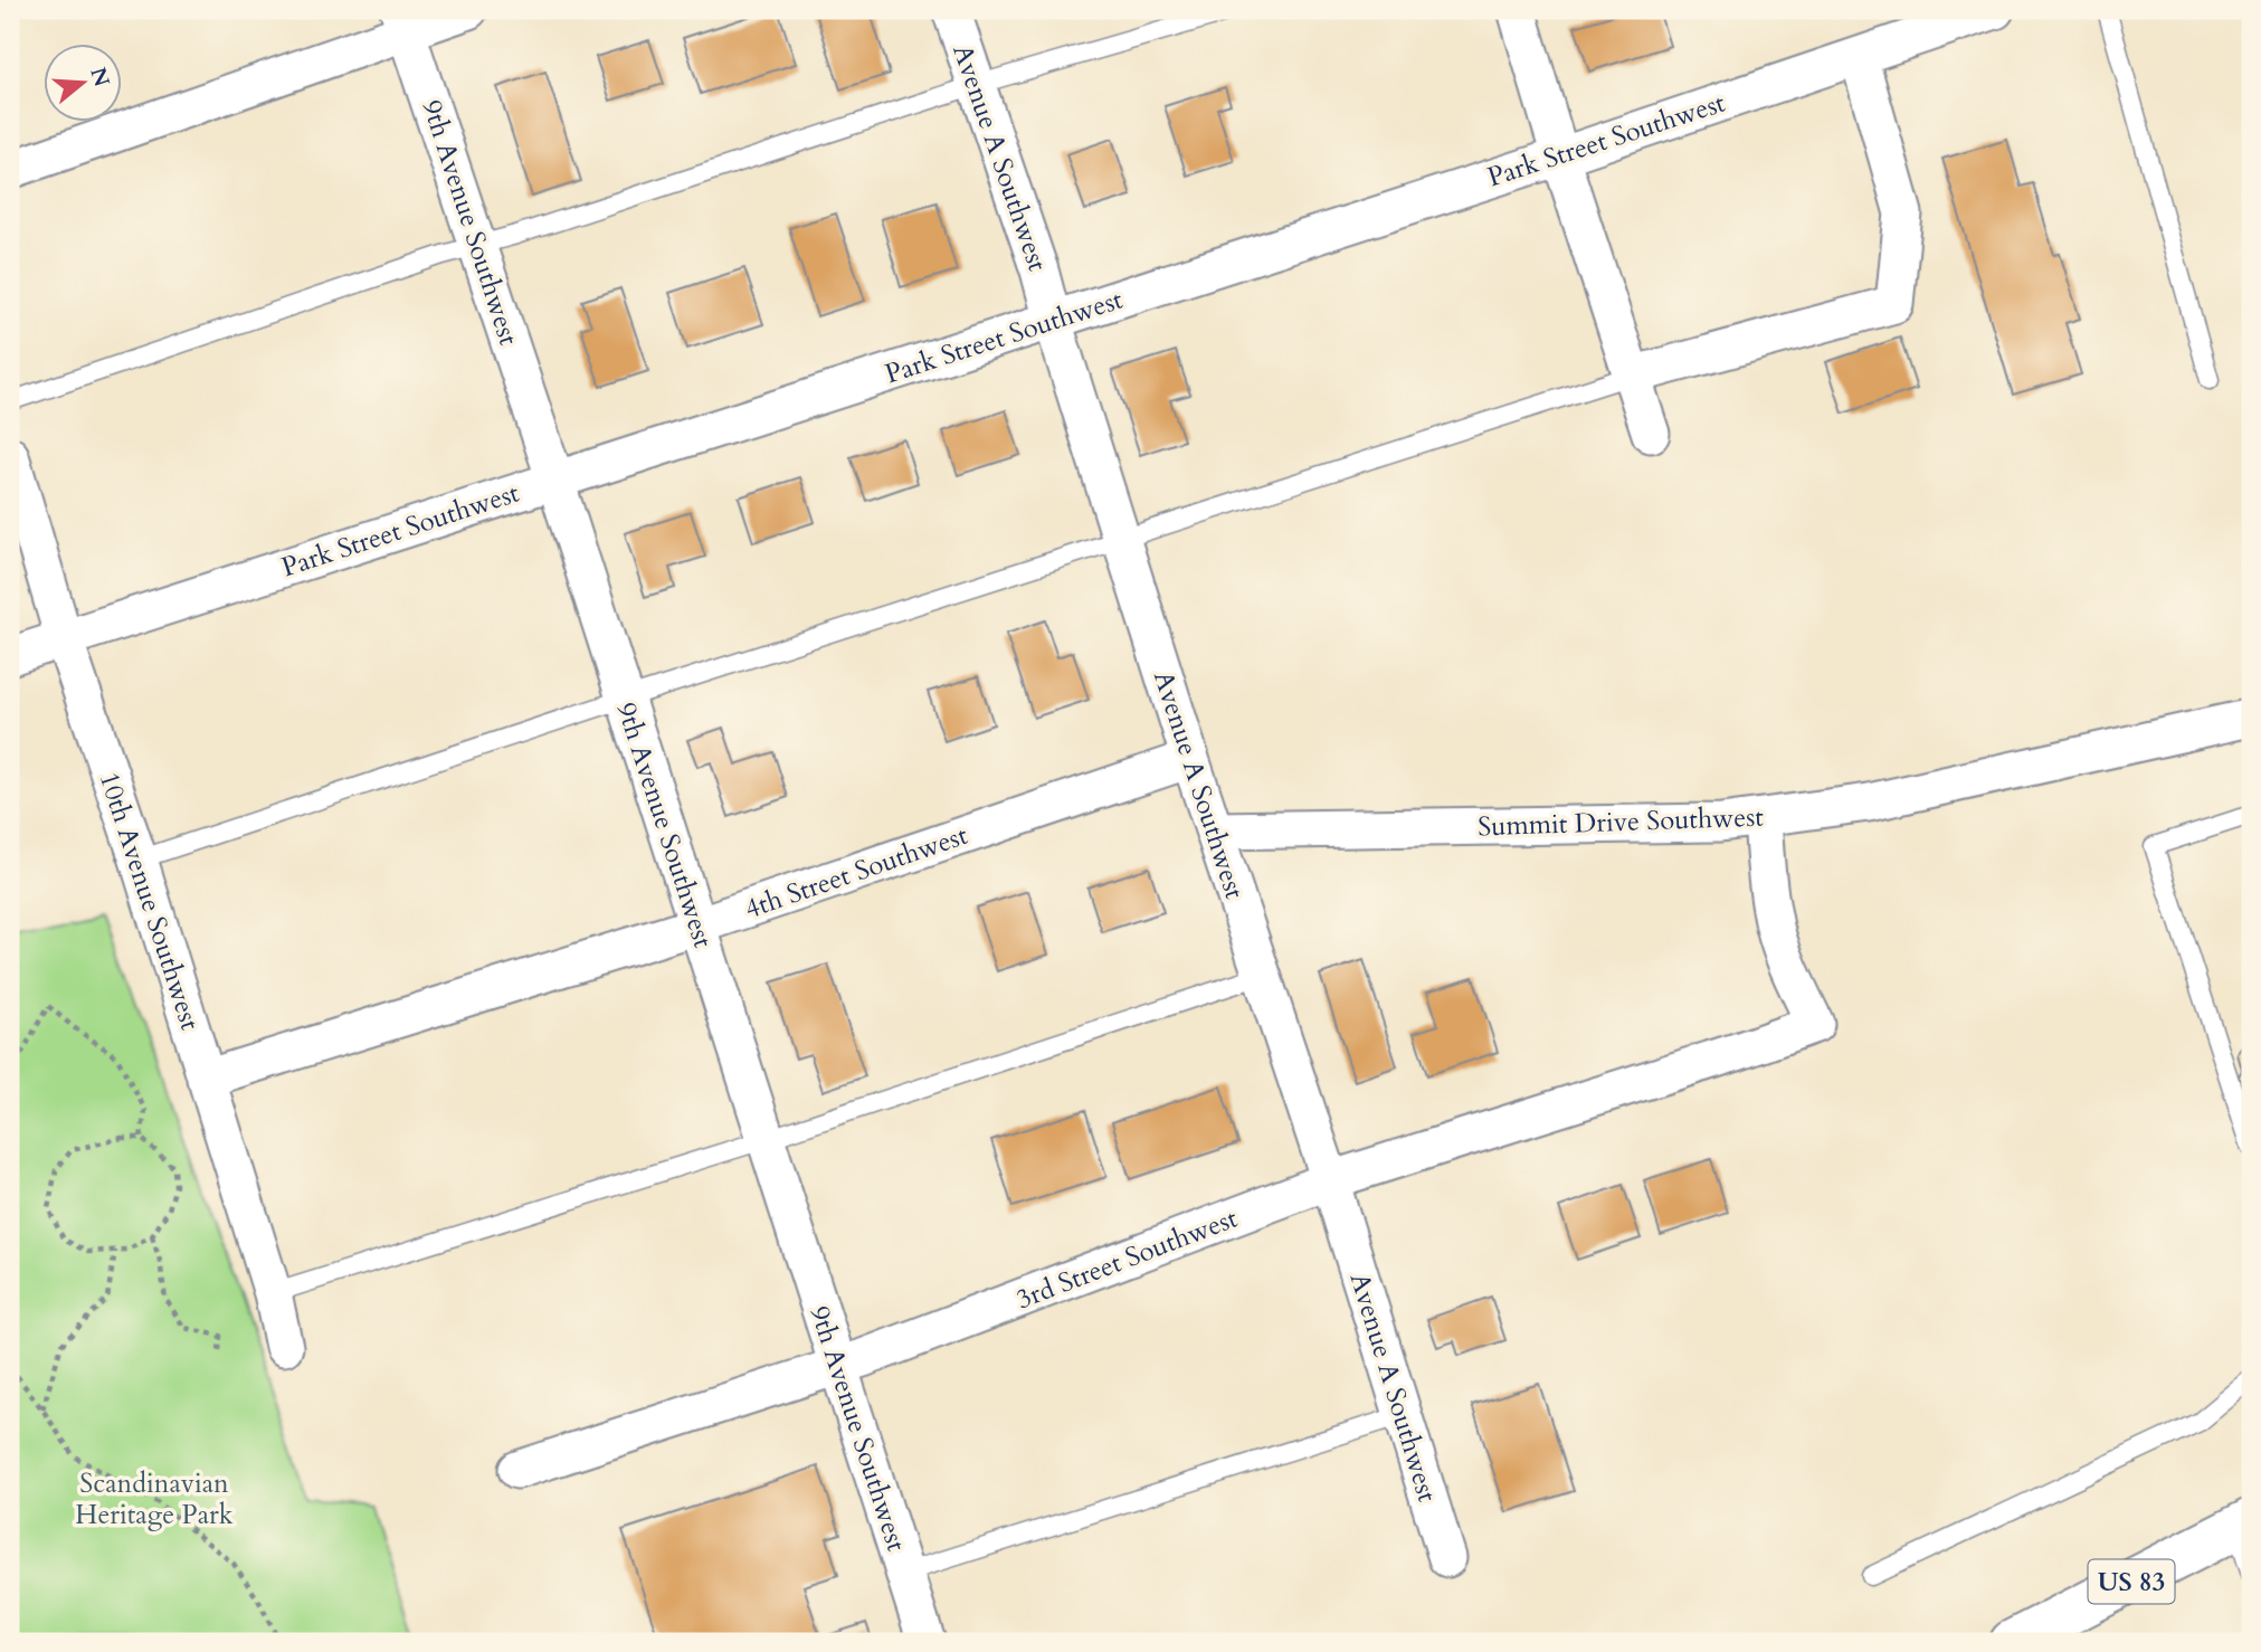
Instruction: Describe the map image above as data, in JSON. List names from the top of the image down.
{
  "streets": {
    "main road": ["US 83"],
    "street": [
      "Park Street Southwest",
      "Avenue A Southwest",
      "9th Avenue Southwest",
      "Summit Drive Southwest",
      "4th Street Southwest",
      "10th Avenue Southwest",
      "3rd Street Southwest"
    ]
  },
  "crossings": [
    ["Park Street Southwest", "Avenue A Southwest"],
    ["Park Street Southwest", "9th Avenue Southwest"],
    ["Park Street Southwest", "10th Avenue Southwest"],
    ["Avenue A Southwest", "Summit Drive Southwest"],
    ["Avenue A Southwest", "4th Street Southwest"],
    ["Avenue A Southwest", "3rd Street Southwest"],
    ["9th Avenue Southwest", "4th Street Southwest"],
    ["9th Avenue Southwest", "3rd Street Southwest"],
    ["Summit Drive Southwest", "3rd Street Southwest"],
    ["4th Street Southwest", "10th Avenue Southwest"]
  ],
  "parks": ["Scandinavian Heritage Park"],
  "north": "right"
}
